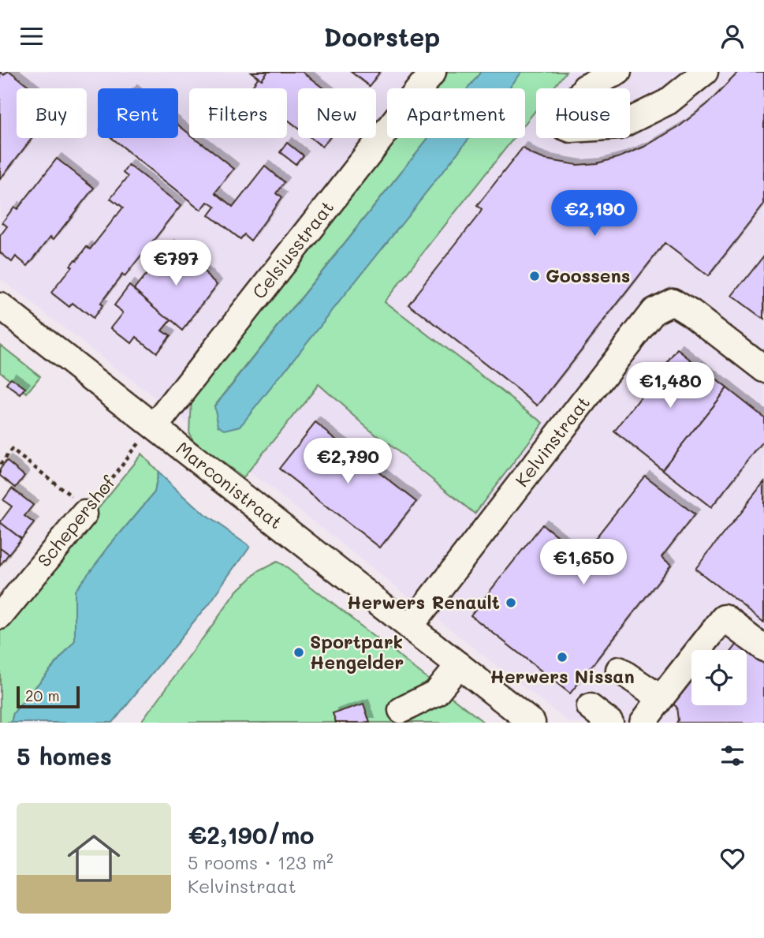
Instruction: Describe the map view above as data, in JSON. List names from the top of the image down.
{
  "streets": {
    "street": [
      "Celsiusstraat",
      "Kelvinstraat",
      "Marconistraat",
      "Schepershof"
    ]
  },
  "crossings": [
    ["Celsiusstraat", "Marconistraat"],
    ["Celsiusstraat", "Schepershof"],
    ["Kelvinstraat", "Marconistraat"],
    ["Marconistraat", "Schepershof"]
  ],
  "places": [
    "Goossens",
    "Herwers Renault",
    "Sportpark Hengelder",
    "Herwers Nissan"
  ],
  "scale_bar": "20 m",
  "page": {
    "header": "Doorstep",
    "chip": [
      "Buy",
      "Rent",
      "Filters",
      "New",
      "Apartment",
      "House"
    ],
    "price": [
      "€2,190",
      "€797",
      "€1,480",
      "€2,790",
      "€1,650"
    ],
    "scale": "20 m",
    "heading": "5 homes",
    "list": [
      {
        "name": "€2,190/mo",
        "note": "5 rooms · 123 m² · Kelvinstraat"
      }
    ]
  }
}
